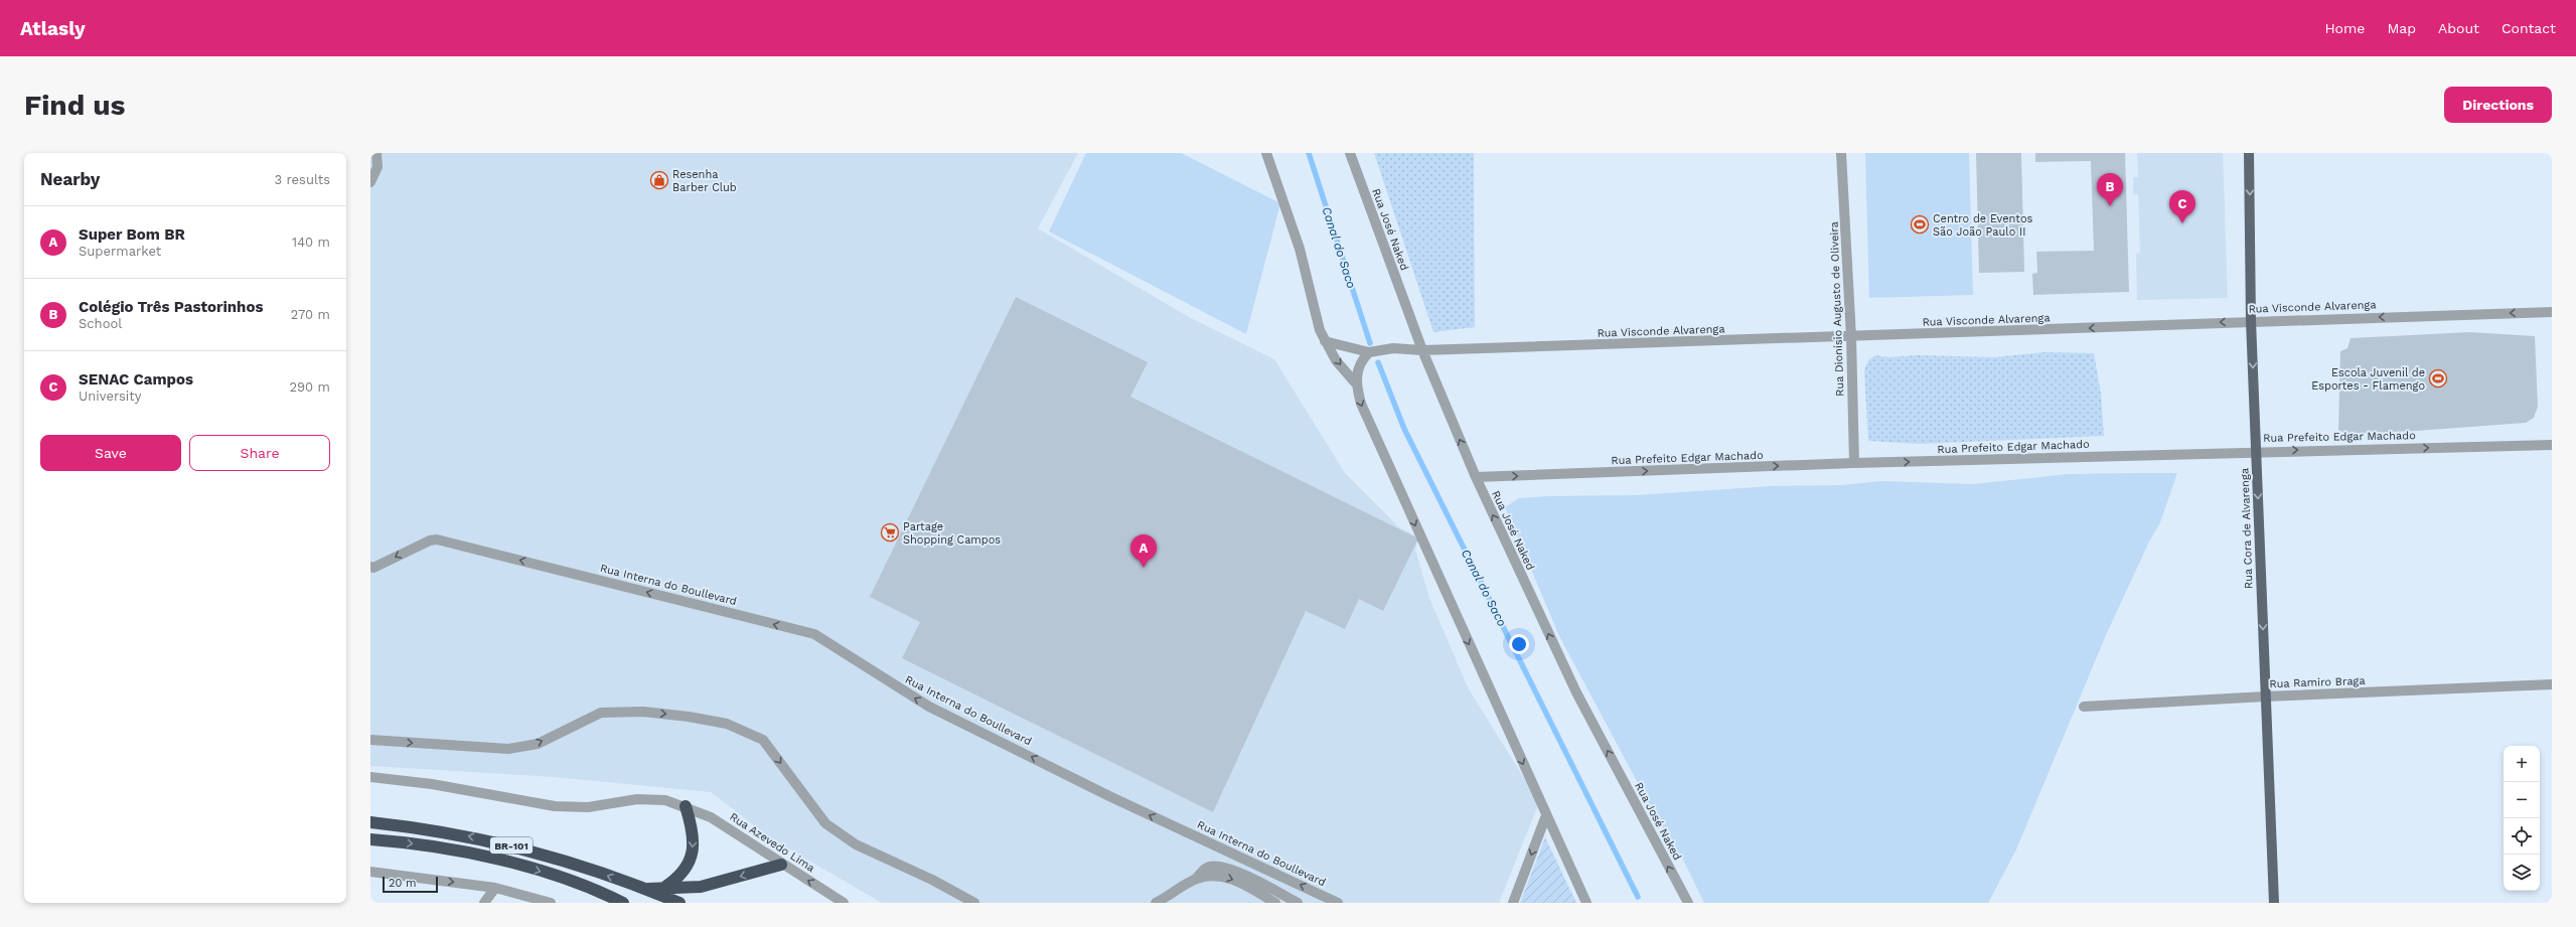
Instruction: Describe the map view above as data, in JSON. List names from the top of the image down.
{
  "streets": {
    "highway": ["BR-101"],
    "main road": ["Rua Cora de Alvarenga"],
    "street": [
      "Rua José Naked",
      "Rua Visconde Alvarenga",
      "Rua Dionísio Augusto de Oliveira",
      "Rua Prefeito Edgar Machado",
      "Rua Interna do Boullevard",
      "Rua Ramiro Braga",
      "Rua Azevedo Lima"
    ]
  },
  "crossings": [
    ["Rua José Naked", "Rua Visconde Alvarenga"],
    ["Rua José Naked", "Rua Prefeito Edgar Machado"],
    ["Rua Visconde Alvarenga", "Rua Dionísio Augusto de Oliveira"],
    ["Rua Visconde Alvarenga", "Rua Cora de Alvarenga"],
    ["Rua Dionísio Augusto de Oliveira", "Rua Prefeito Edgar Machado"],
    ["Rua Prefeito Edgar Machado", "Rua Cora de Alvarenga"],
    ["Rua Cora de Alvarenga", "Rua Ramiro Braga"]
  ],
  "one_way": [
    "Rua Visconde Alvarenga",
    "Rua Prefeito Edgar Machado",
    "Rua Cora de Alvarenga",
    "Rua Interna do Boullevard"
  ],
  "water": ["Canal do Saco"],
  "places": {
    "shop": ["Resenha Barber Club"],
    "sports": ["Centro de Eventos São João Paulo II", "Escola Juvenil de Esportes - Flamengo"],
    "supermarket": ["Partage Shopping Campos"]
  },
  "scale_bar": "20 m",
  "page": {
    "header": "Atlasly",
    "nav": [
      "Home",
      "Map",
      "About",
      "Contact"
    ],
    "buttons": [
      "Directions",
      ["Save", "Share"]
    ],
    "title": "Find us",
    "heading": ["Nearby", "3 results"],
    "pins": ["B", "C", "A"],
    "list": [
      {
        "mark": "A",
        "name": "Super Bom BR",
        "note": "Supermarket",
        "value": "140 m"
      },
      {
        "mark": "B",
        "name": "Colégio Três Pastorinhos",
        "note": "School",
        "value": "270 m"
      },
      {
        "mark": "C",
        "name": "SENAC Campos",
        "note": "University",
        "value": "290 m"
      }
    ],
    "map_buttons": ["+", "−"],
    "scale": "20 m"
  }
}
